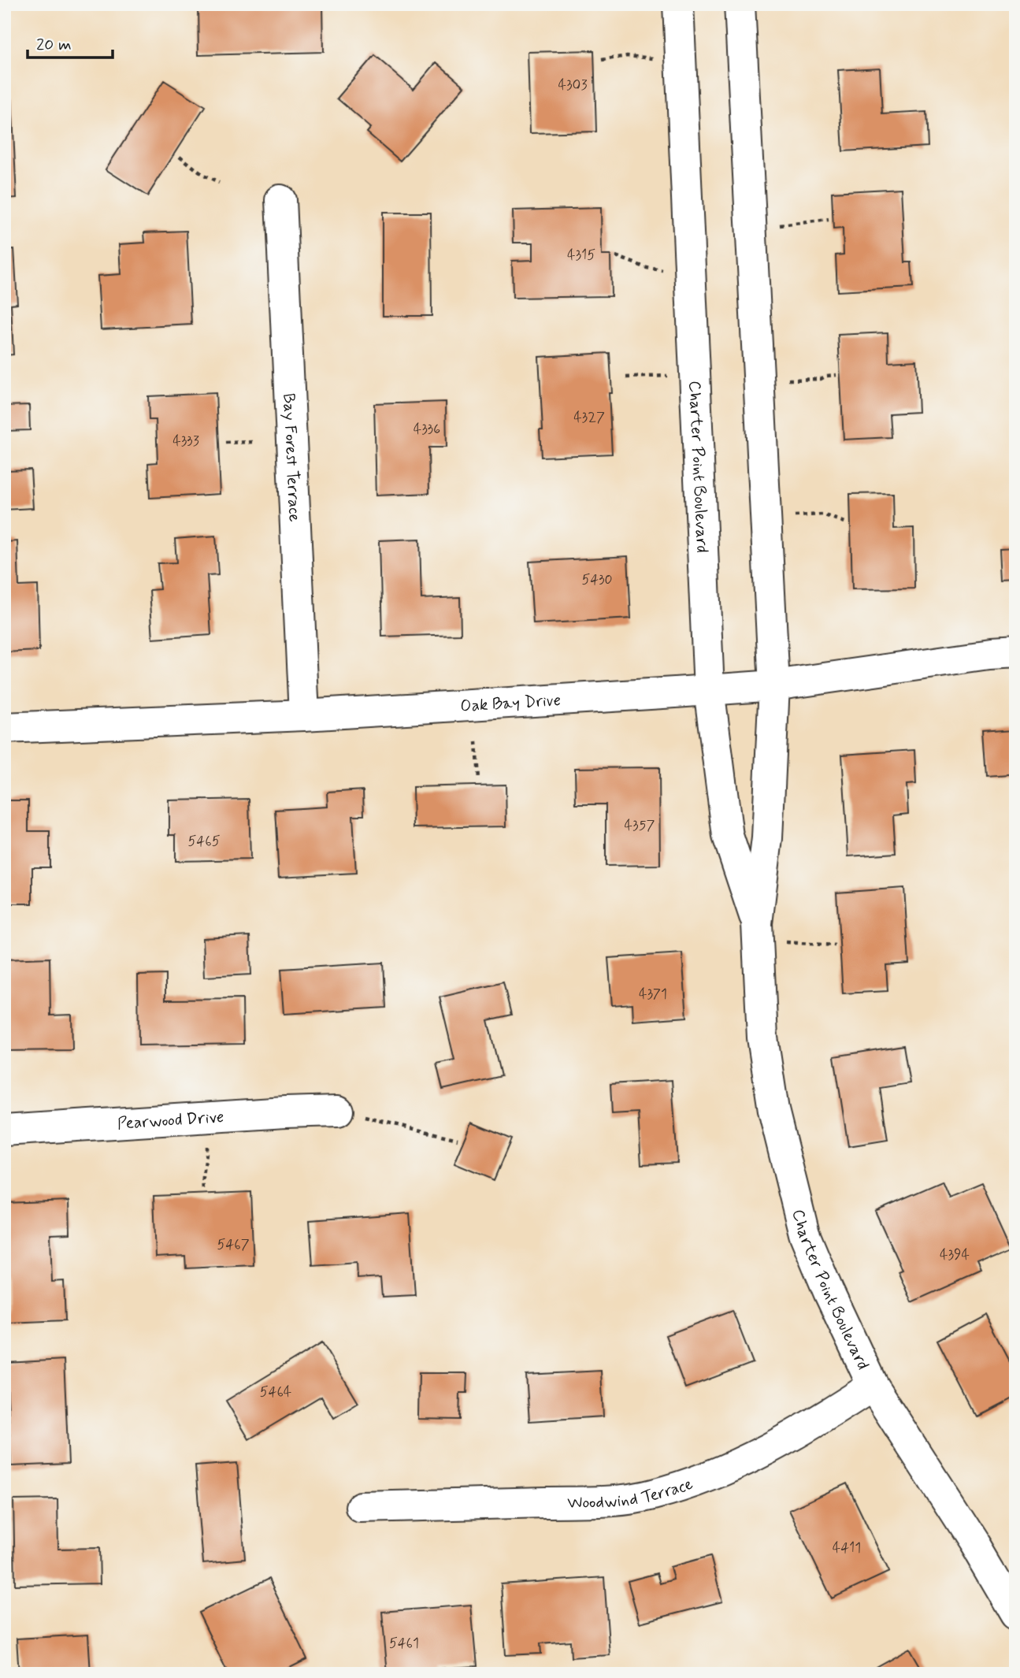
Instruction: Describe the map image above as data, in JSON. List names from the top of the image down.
{
  "streets": {
    "street": [
      "Bay Forest Terrace",
      "Charter Point Boulevard",
      "Oak Bay Drive",
      "Pearwood Drive",
      "Woodwind Terrace"
    ]
  },
  "crossings": [
    ["Bay Forest Terrace", "Oak Bay Drive"],
    ["Charter Point Boulevard", "Oak Bay Drive"],
    ["Charter Point Boulevard", "Woodwind Terrace"]
  ],
  "house_numbers": [
    "4303",
    "4315",
    "4327",
    "4336",
    "4333",
    "5430",
    "4357",
    "5465",
    "4371",
    "5467",
    "4394",
    "5464",
    "4411",
    "5461"
  ],
  "scale_bar": "20 m"
}
